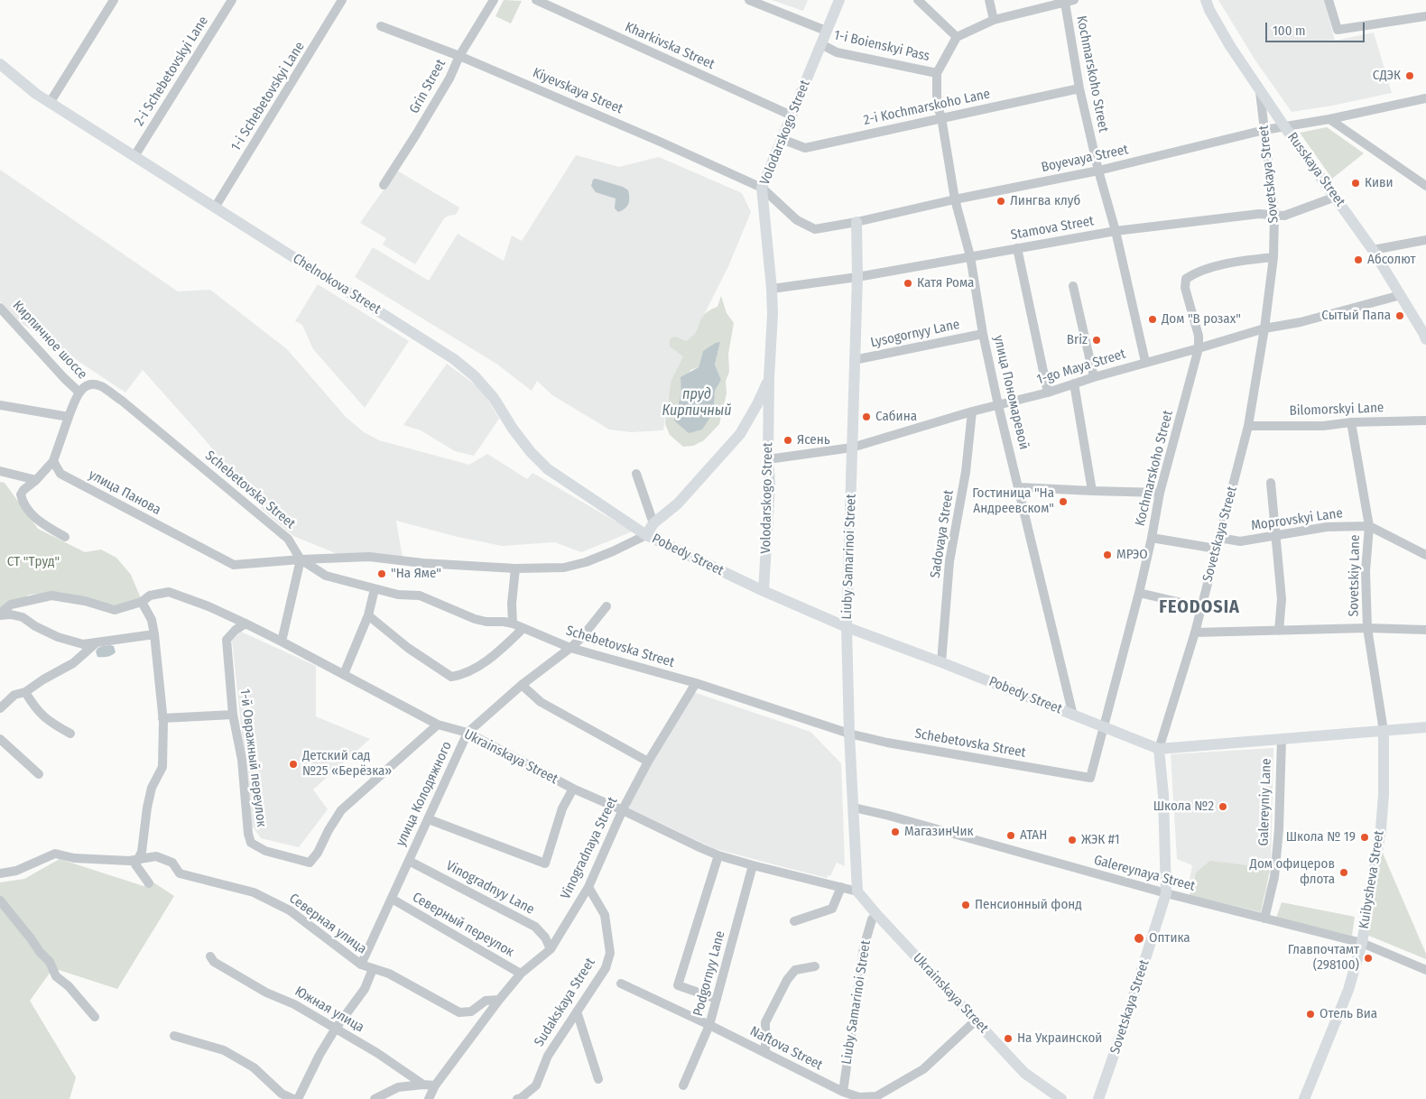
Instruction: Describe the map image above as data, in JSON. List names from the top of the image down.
{
  "streets": {
    "main road": [
      "Volodarskogo Street",
      "Russkaya Street",
      "Sovetskaya Street",
      "Chelnokova Street",
      "Pobedy Street",
      "Liuby Samarinoi Street",
      "Ukrainskaya Street",
      "Kuibysheva Street"
    ],
    "street": [
      "Kharkivska Street",
      "1-i Boienskyi Pass",
      "2-i Schebetovskyi Lane",
      "Kochmarskoho Street",
      "Grin Street",
      "Kiyevskaya Street",
      "1-i Schebetovskyi Lane",
      "2-i Kochmarskoho Lane",
      "Boyevaya Street",
      "Stamova Street",
      "Lysogornyy Lane",
      "Кирпичное шоссе",
      "1-go Maya Street",
      "улица Пономаревой",
      "Bilomorskyi Lane",
      "Schebetovska Street",
      "улица Панова",
      "Moprovskyi Lane",
      "Sadovaya Street",
      "Sovetskiy Lane",
      "1-й Овражный переулок",
      "улица Колодяжного",
      "Galereyniy Lane",
      "Vinogradnaya Street",
      "Galereynaya Street",
      "Vinogradnyy Lane",
      "Северная улица",
      "Северный переулок",
      "Podgornyy Lane",
      "Sudakskaya Street",
      "Южная улица",
      "Naftova Street"
    ]
  },
  "crossings": [
    ["Kharkivska Street", "Volodarskogo Street"],
    ["1-i Boienskyi Pass", "Volodarskogo Street"],
    ["1-i Boienskyi Pass", "улица Пономаревой"],
    ["2-i Schebetovskyi Lane", "Chelnokova Street"],
    ["Kochmarskoho Street", "2-i Kochmarskoho Lane"],
    ["Kochmarskoho Street", "Boyevaya Street"],
    ["Kochmarskoho Street", "Sovetskaya Street"],
    ["Kochmarskoho Street", "Stamova Street"],
    ["Kochmarskoho Street", "1-go Maya Street"],
    ["Kochmarskoho Street", "Schebetovska Street"],
    ["Kochmarskoho Street", "Pobedy Street"],
    ["Grin Street", "Kiyevskaya Street"],
    ["Kiyevskaya Street", "Volodarskogo Street"],
    ["Kiyevskaya Street", "Boyevaya Street"],
    ["1-i Schebetovskyi Lane", "Chelnokova Street"],
    ["2-i Kochmarskoho Lane", "Volodarskogo Street"],
    ["2-i Kochmarskoho Lane", "улица Пономаревой"],
    ["Volodarskogo Street", "Boyevaya Street"],
    ["Volodarskogo Street", "Stamova Street"],
    ["Volodarskogo Street", "Chelnokova Street"],
    ["Volodarskogo Street", "1-go Maya Street"],
    ["Volodarskogo Street", "улица Панова"],
    ["Volodarskogo Street", "Pobedy Street"],
    ["Boyevaya Street", "Russkaya Street"],
    ["Boyevaya Street", "Sovetskaya Street"],
    ["Boyevaya Street", "улица Пономаревой"],
    ["Boyevaya Street", "Liuby Samarinoi Street"],
    ["Russkaya Street", "Sovetskaya Street"],
    ["Russkaya Street", "Stamova Street"],
    ["Russkaya Street", "1-go Maya Street"],
    ["Sovetskaya Street", "Stamova Street"],
    ["Sovetskaya Street", "1-go Maya Street"],
    ["Sovetskaya Street", "Bilomorskyi Lane"],
    ["Sovetskaya Street", "Moprovskyi Lane"],
    ["Sovetskaya Street", "Pobedy Street"],
    ["Sovetskaya Street", "Galereynaya Street"],
    ["Stamova Street", "улица Пономаревой"],
    ["Stamova Street", "Liuby Samarinoi Street"],
    ["Chelnokova Street", "улица Панова"],
    ["Chelnokova Street", "Pobedy Street"],
    ["Lysogornyy Lane", "улица Пономаревой"],
    ["Lysogornyy Lane", "Liuby Samarinoi Street"],
    ["Кирпичное шоссе", "Schebetovska Street"],
    ["1-go Maya Street", "улица Пономаревой"],
    ["1-go Maya Street", "Sadovaya Street"],
    ["1-go Maya Street", "Liuby Samarinoi Street"],
    ["улица Пономаревой", "Pobedy Street"],
    ["Bilomorskyi Lane", "Sovetskiy Lane"],
    ["Schebetovska Street", "улица Панова"],
    ["Schebetovska Street", "Liuby Samarinoi Street"],
    ["Schebetovska Street", "улица Колодяжного"],
    ["Schebetovska Street", "Vinogradnaya Street"],
    ["улица Панова", "Pobedy Street"],
    ["Moprovskyi Lane", "Sovetskiy Lane"],
    ["Sadovaya Street", "Pobedy Street"],
    ["Pobedy Street", "Liuby Samarinoi Street"],
    ["Pobedy Street", "Sovetskiy Lane"],
    ["Pobedy Street", "Galereyniy Lane"],
    ["Pobedy Street", "Kuibysheva Street"],
    ["Liuby Samarinoi Street", "Ukrainskaya Street"],
    ["Liuby Samarinoi Street", "Galereynaya Street"],
    ["Liuby Samarinoi Street", "Naftova Street"],
    ["Sovetskiy Lane", "Kuibysheva Street"],
    ["Ukrainskaya Street", "1-й Овражный переулок"],
    ["Ukrainskaya Street", "улица Колодяжного"],
    ["Ukrainskaya Street", "Vinogradnaya Street"],
    ["Ukrainskaya Street", "Podgornyy Lane"],
    ["Ukrainskaya Street", "Naftova Street"],
    ["улица Колодяжного", "Vinogradnyy Lane"],
    ["улица Колодяжного", "Северная улица"],
    ["улица Колодяжного", "Северный переулок"],
    ["Galereyniy Lane", "Galereynaya Street"],
    ["Vinogradnaya Street", "Vinogradnyy Lane"],
    ["Vinogradnaya Street", "Северная улица"],
    ["Vinogradnaya Street", "Северный переулок"],
    ["Vinogradnaya Street", "Sudakskaya Street"],
    ["Galereynaya Street", "Kuibysheva Street"],
    ["Podgornyy Lane", "Naftova Street"]
  ],
  "districts": ["FEODOSIA"],
  "water": ["пруд Кирпичный"],
  "parks": ["СТ \"Труд\""],
  "places": [
    "СДЭК",
    "Киви",
    "Лингва клуб",
    "Абсолют",
    "Катя Рома",
    "Сытый Папа",
    "Дом \"В розах\"",
    "Briz",
    "Сабина",
    "Ясень",
    "Гостиница \"На Андреевском\"",
    "МРЭО",
    "\"На Яме\"",
    "Детский сад №25 «Берёзка»",
    "Школа №2",
    "МагазинЧик",
    "АТАН",
    "Школа № 19",
    "ЖЭК #1",
    "Дом офицеров флота",
    "Пенсионный фонд",
    "Оптика",
    "Главпочтамт (298100)",
    "Отель Виа",
    "На Украинской"
  ],
  "scale_bar": "100 m"
}
